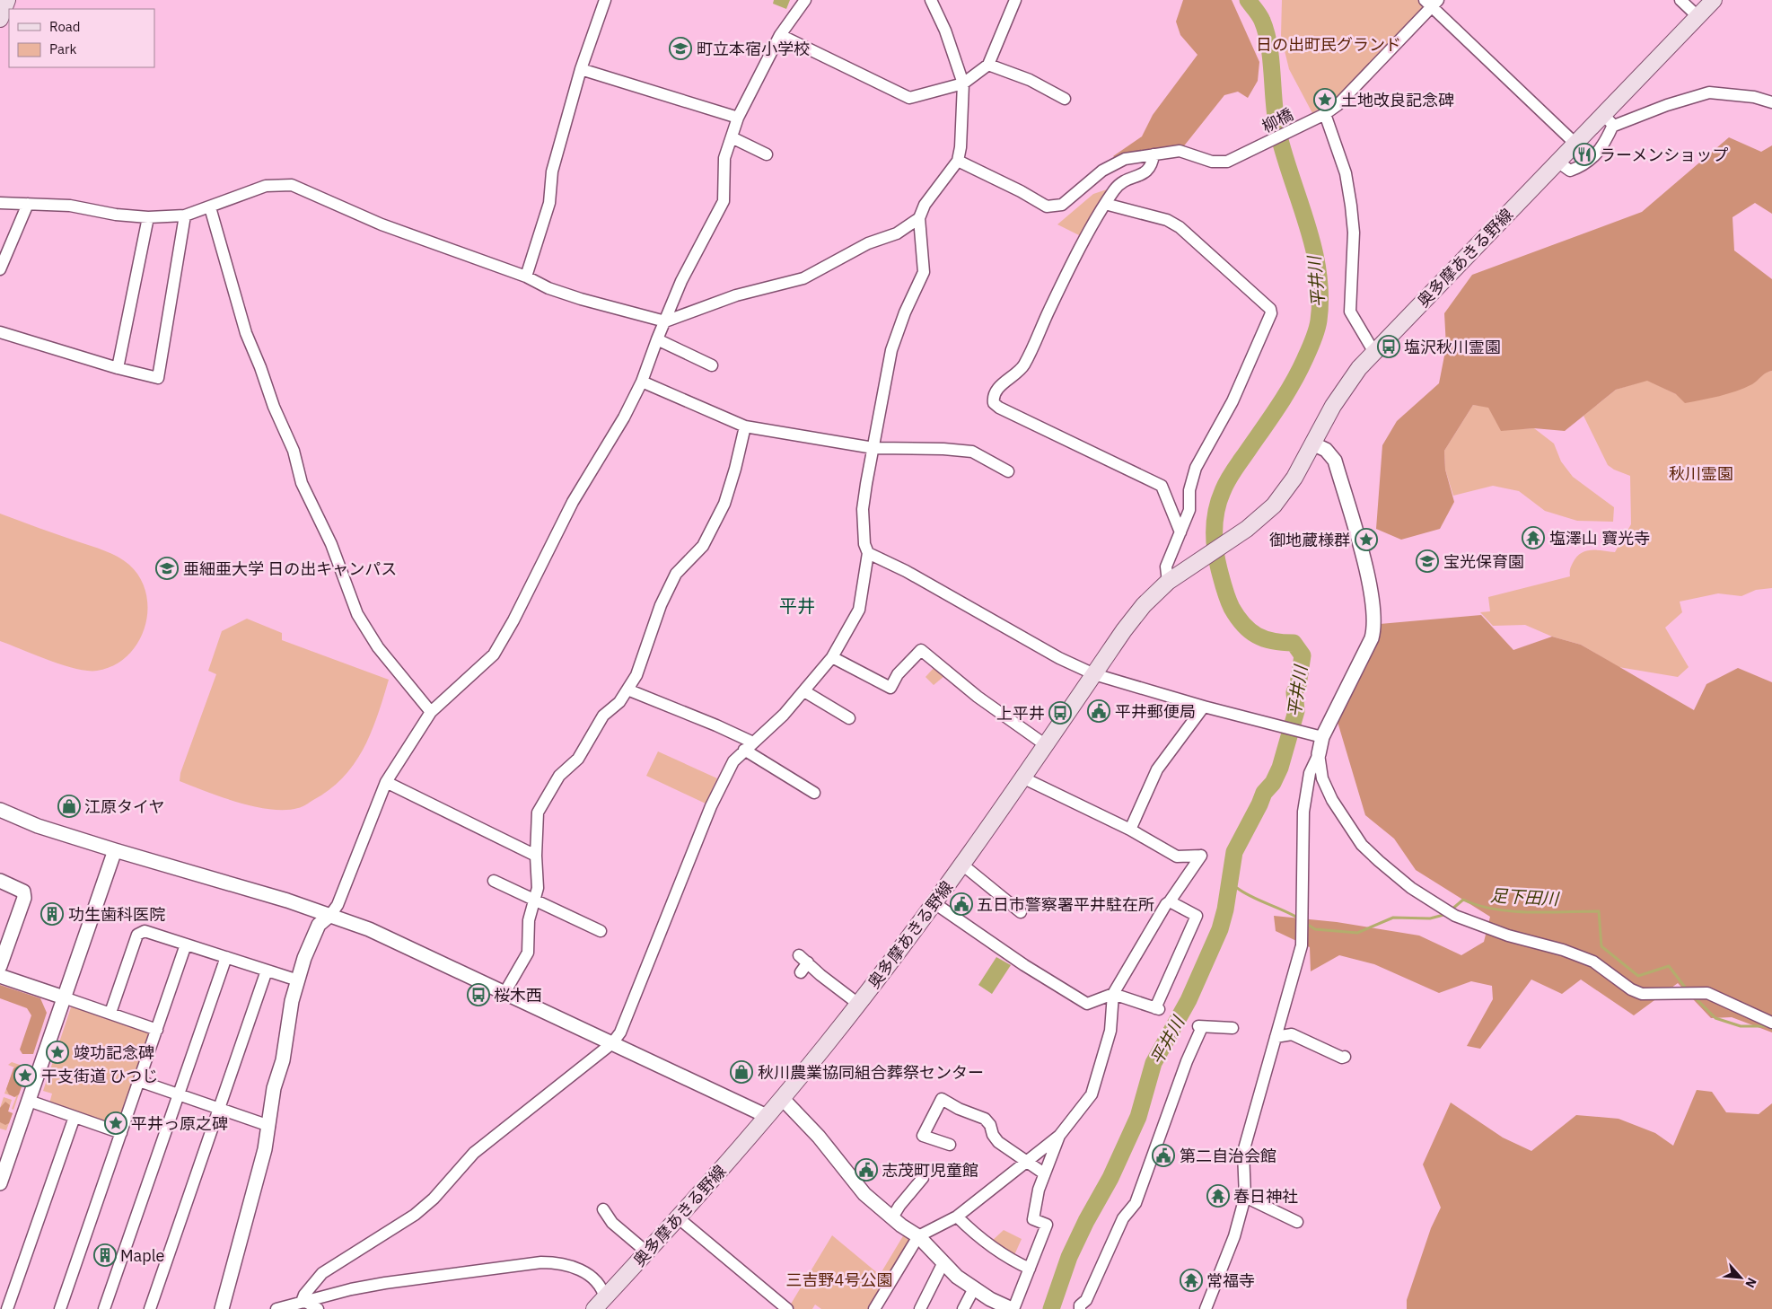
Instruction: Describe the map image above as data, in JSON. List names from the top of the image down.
{
  "streets": {
    "main road": ["奥多摩あきる野線"],
    "street": ["柳橋"]
  },
  "districts": ["平井"],
  "water": ["平井川", "足下田川"],
  "parks": ["日の出町民グランド", "秋川霊園", "三吉野4号公園"],
  "places": {
    "school or university": ["町立本宿小学校", "宝光保育園", "亜細亜大学 日の出キャンパス"],
    "place": [
      "土地改良記念碑",
      "御地蔵様群",
      "竣功記念碑",
      "干支街道 ひつじ",
      "平井っ原之碑"
    ],
    "restaurant": ["ラーメンショップ"],
    "bus stop": ["塩沢秋川霊園", "上平井", "桜木西"],
    "temple": ["塩澤山 寶光寺", "春日神社", "常福寺"],
    "public building": [
      "平井郵便局",
      "五日市警察署平井駐在所",
      "第二自治会館",
      "志茂町児童館"
    ],
    "shop": ["江原タイヤ", "秋川農業協同組合葬祭センター"],
    "building": ["功生歯科医院", "Maple"]
  },
  "legend": ["Road", "Park"],
  "north": "bottom right"
}
